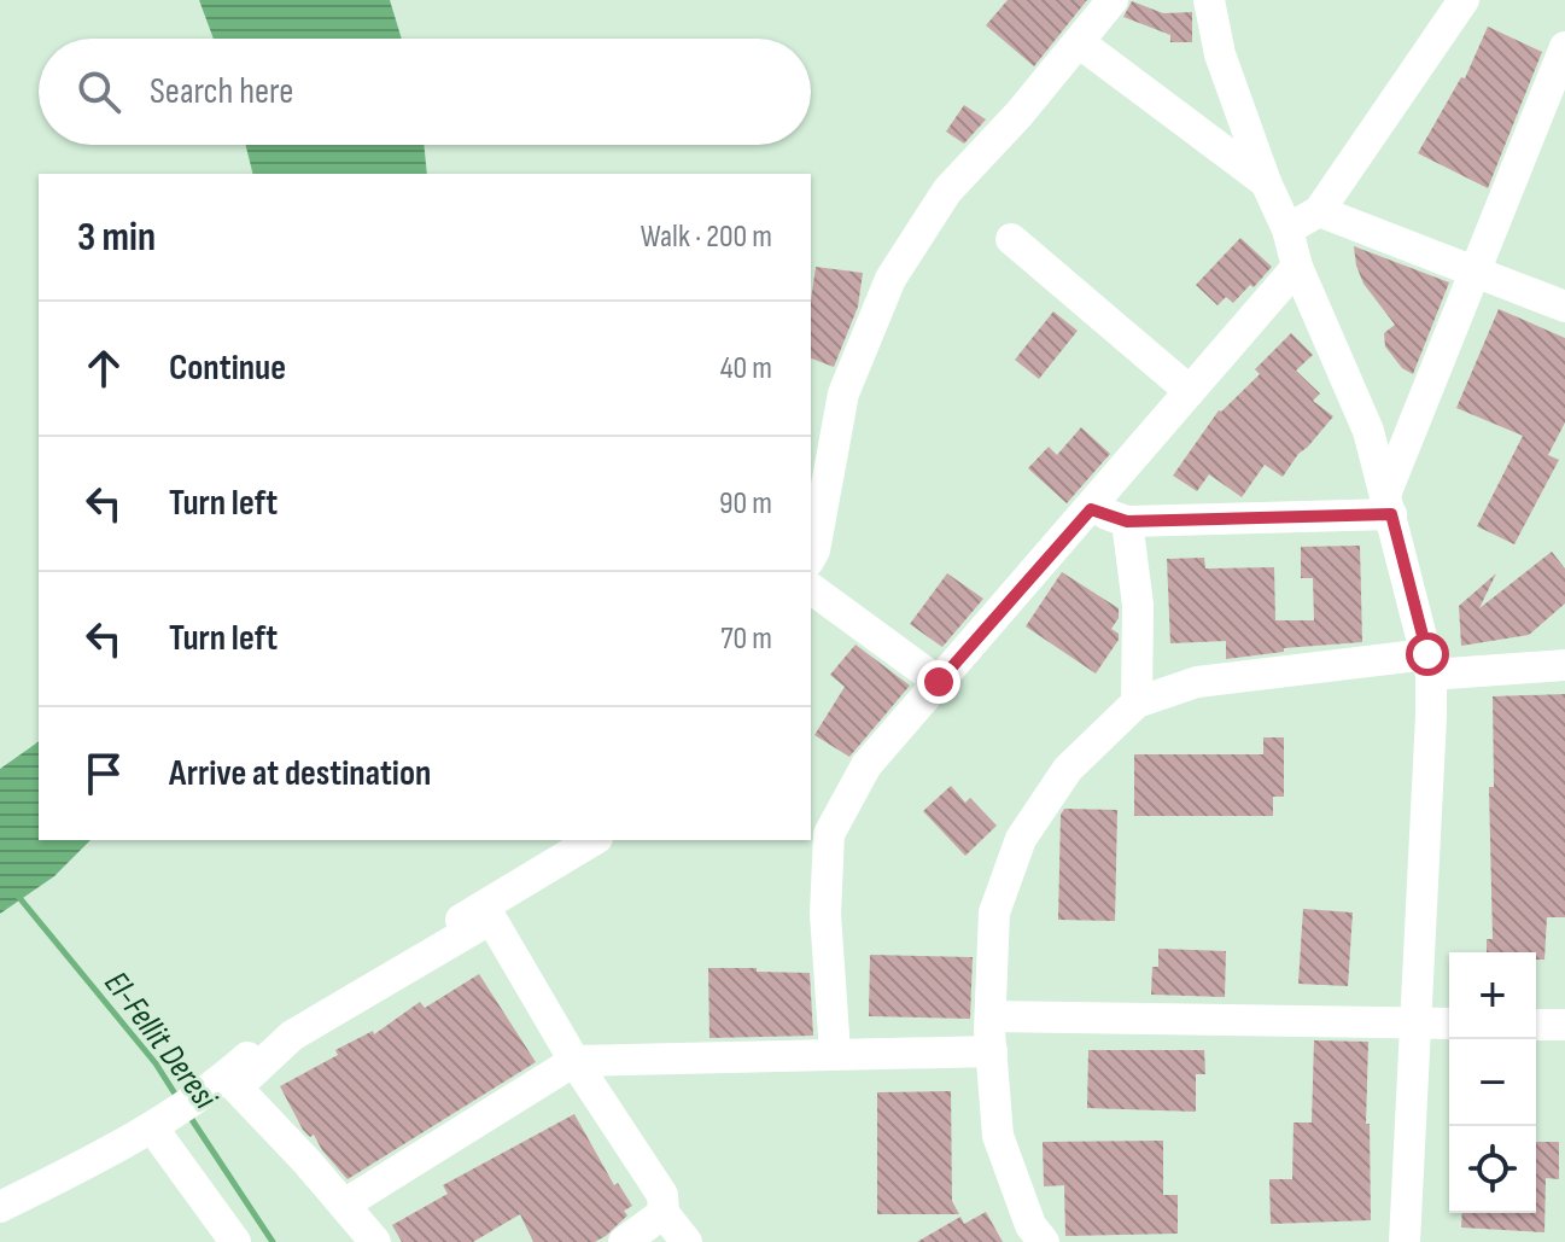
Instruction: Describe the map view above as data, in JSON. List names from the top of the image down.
{
  "water": ["El-Fellit Deresi"],
  "page": {
    "search": "Search here",
    "heading": ["3 min", "Walk · 200 m"],
    "list": [
      ["Continue", "40 m"],
      ["Turn left", "90 m"],
      ["Turn left", "70 m"],
      "Arrive at destination"
    ],
    "map_buttons": ["+", "−"]
  }
}
